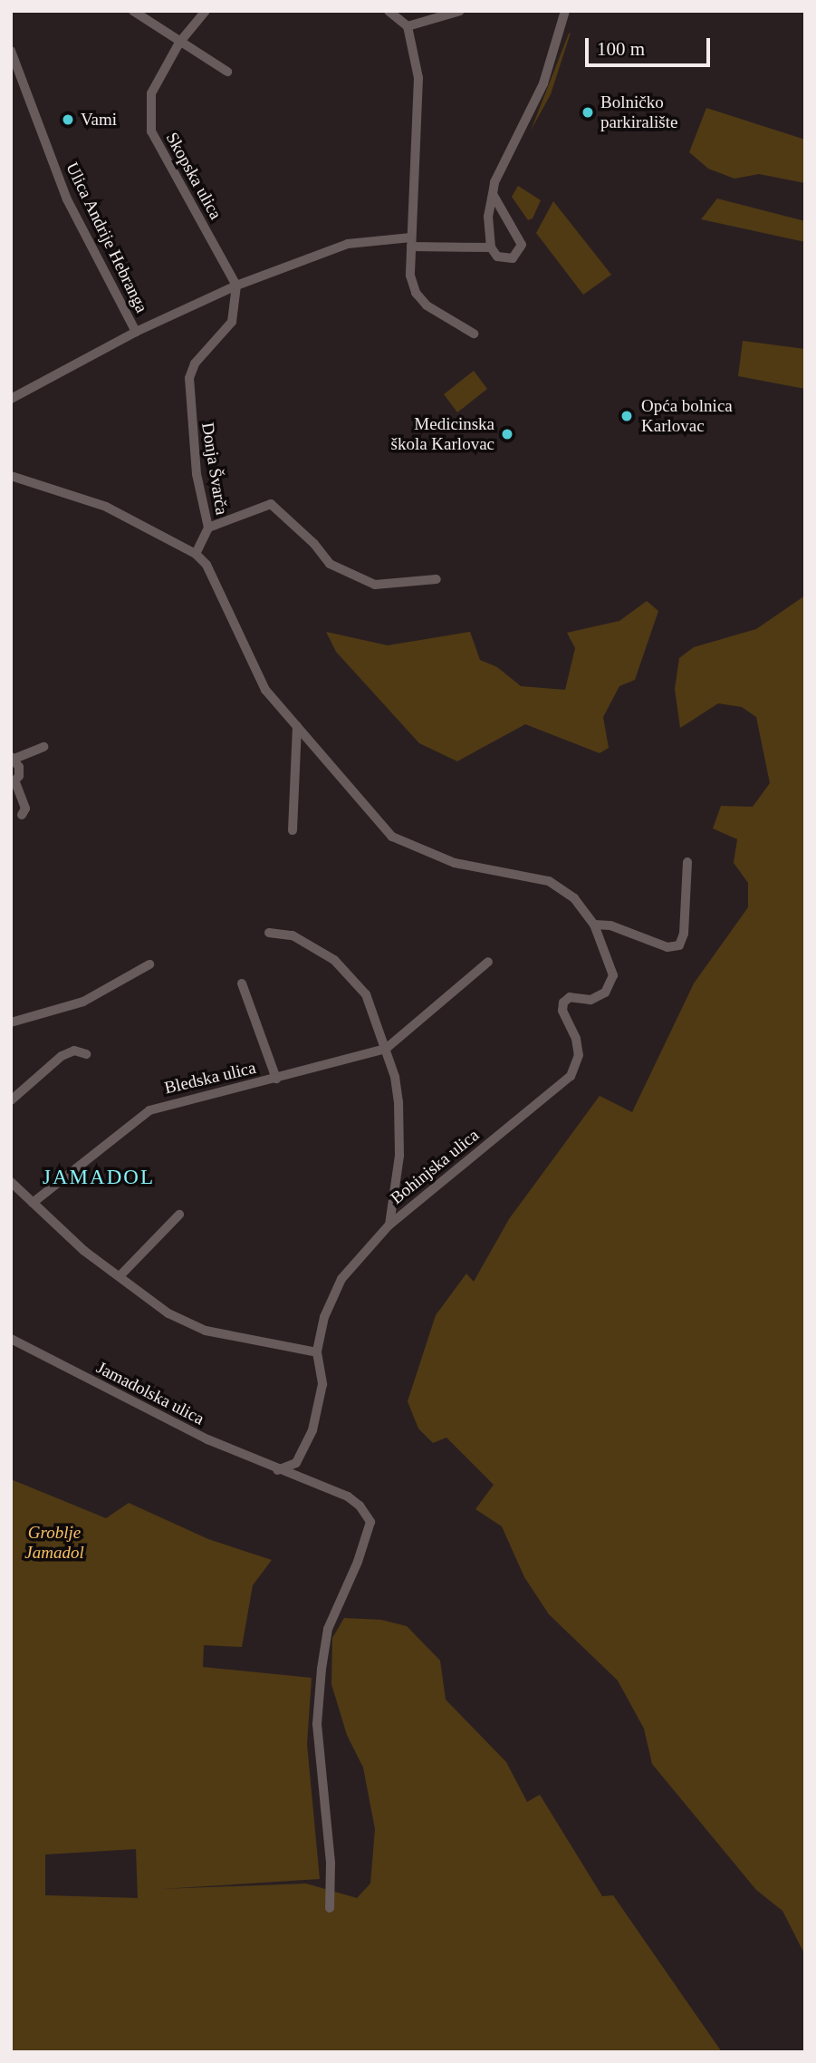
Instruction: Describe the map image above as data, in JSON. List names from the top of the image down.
{
  "streets": {
    "street": [
      "Skopska ulica",
      "Ulica Andrije Hebranga",
      "Donja Švarča",
      "Bledska ulica",
      "Bohinjska ulica",
      "Jamadolska ulica"
    ]
  },
  "crossings": [
    ["Skopska ulica", "Donja Švarča"],
    ["Bohinjska ulica", "Jamadolska ulica"]
  ],
  "districts": ["JAMADOL"],
  "parks": ["Groblje Jamadol"],
  "places": [
    "Bolničko parkiralište",
    "Vami",
    "Opća bolnica Karlovac",
    "Medicinska škola Karlovac"
  ],
  "scale_bar": "100 m"
}
